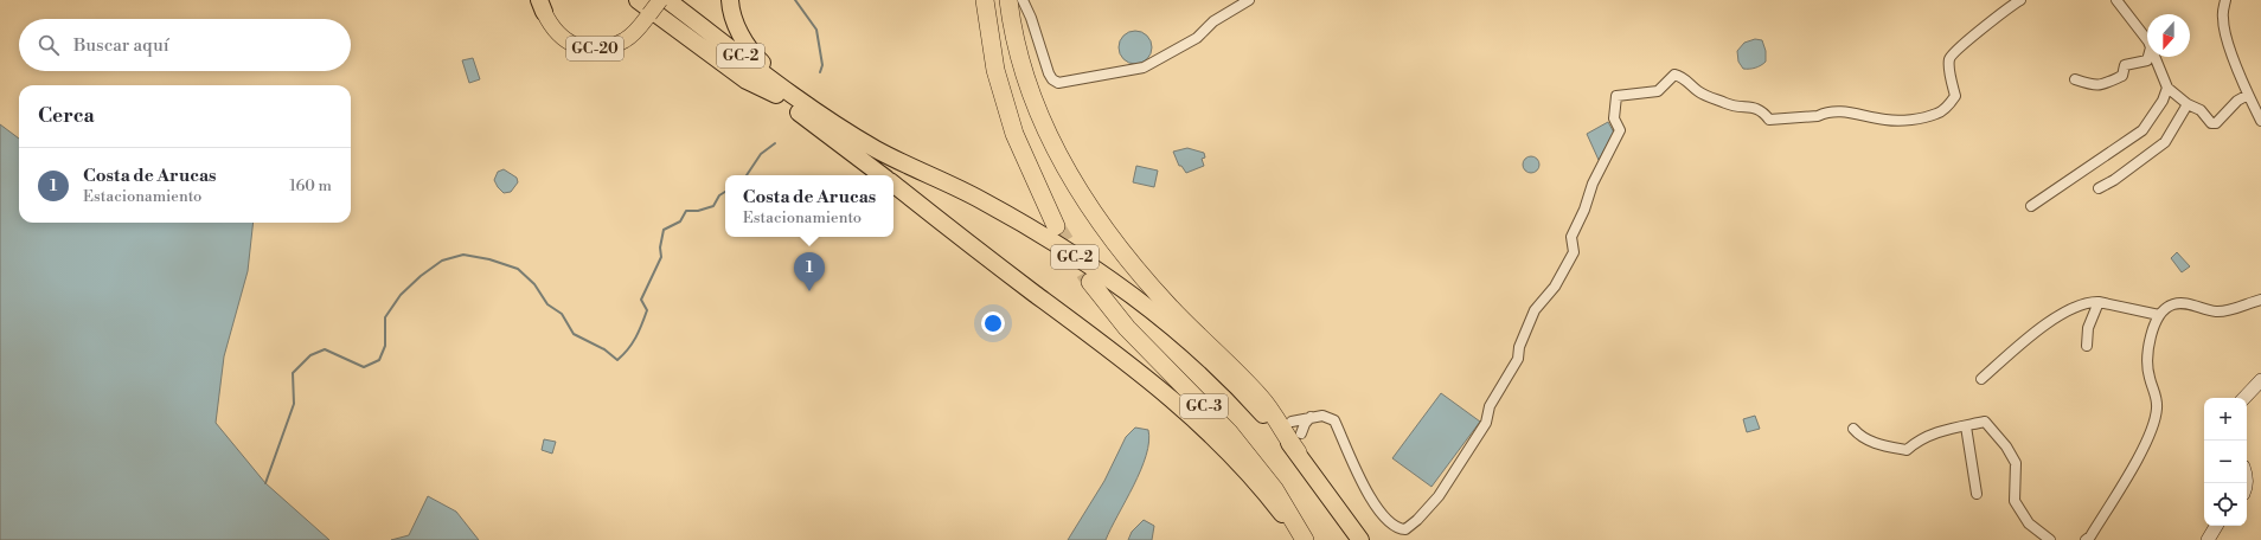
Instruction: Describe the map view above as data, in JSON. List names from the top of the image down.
{
  "streets": {
    "highway": ["GC-2", "GC-3"],
    "main road": ["GC-20"]
  },
  "crossings": [
    ["GC-20", "GC-2"],
    ["GC-2", "GC-3"]
  ],
  "north": "bottom",
  "page": {
    "search": "Buscar aquí",
    "heading": "Cerca",
    "list": [
      {
        "mark": "1",
        "name": "Costa de Arucas",
        "note": "Estacionamiento",
        "value": "160 m"
      }
    ],
    "popup": ["Costa de Arucas", "Estacionamiento"],
    "pins": "1",
    "map_buttons": ["+", "−"]
  }
}
